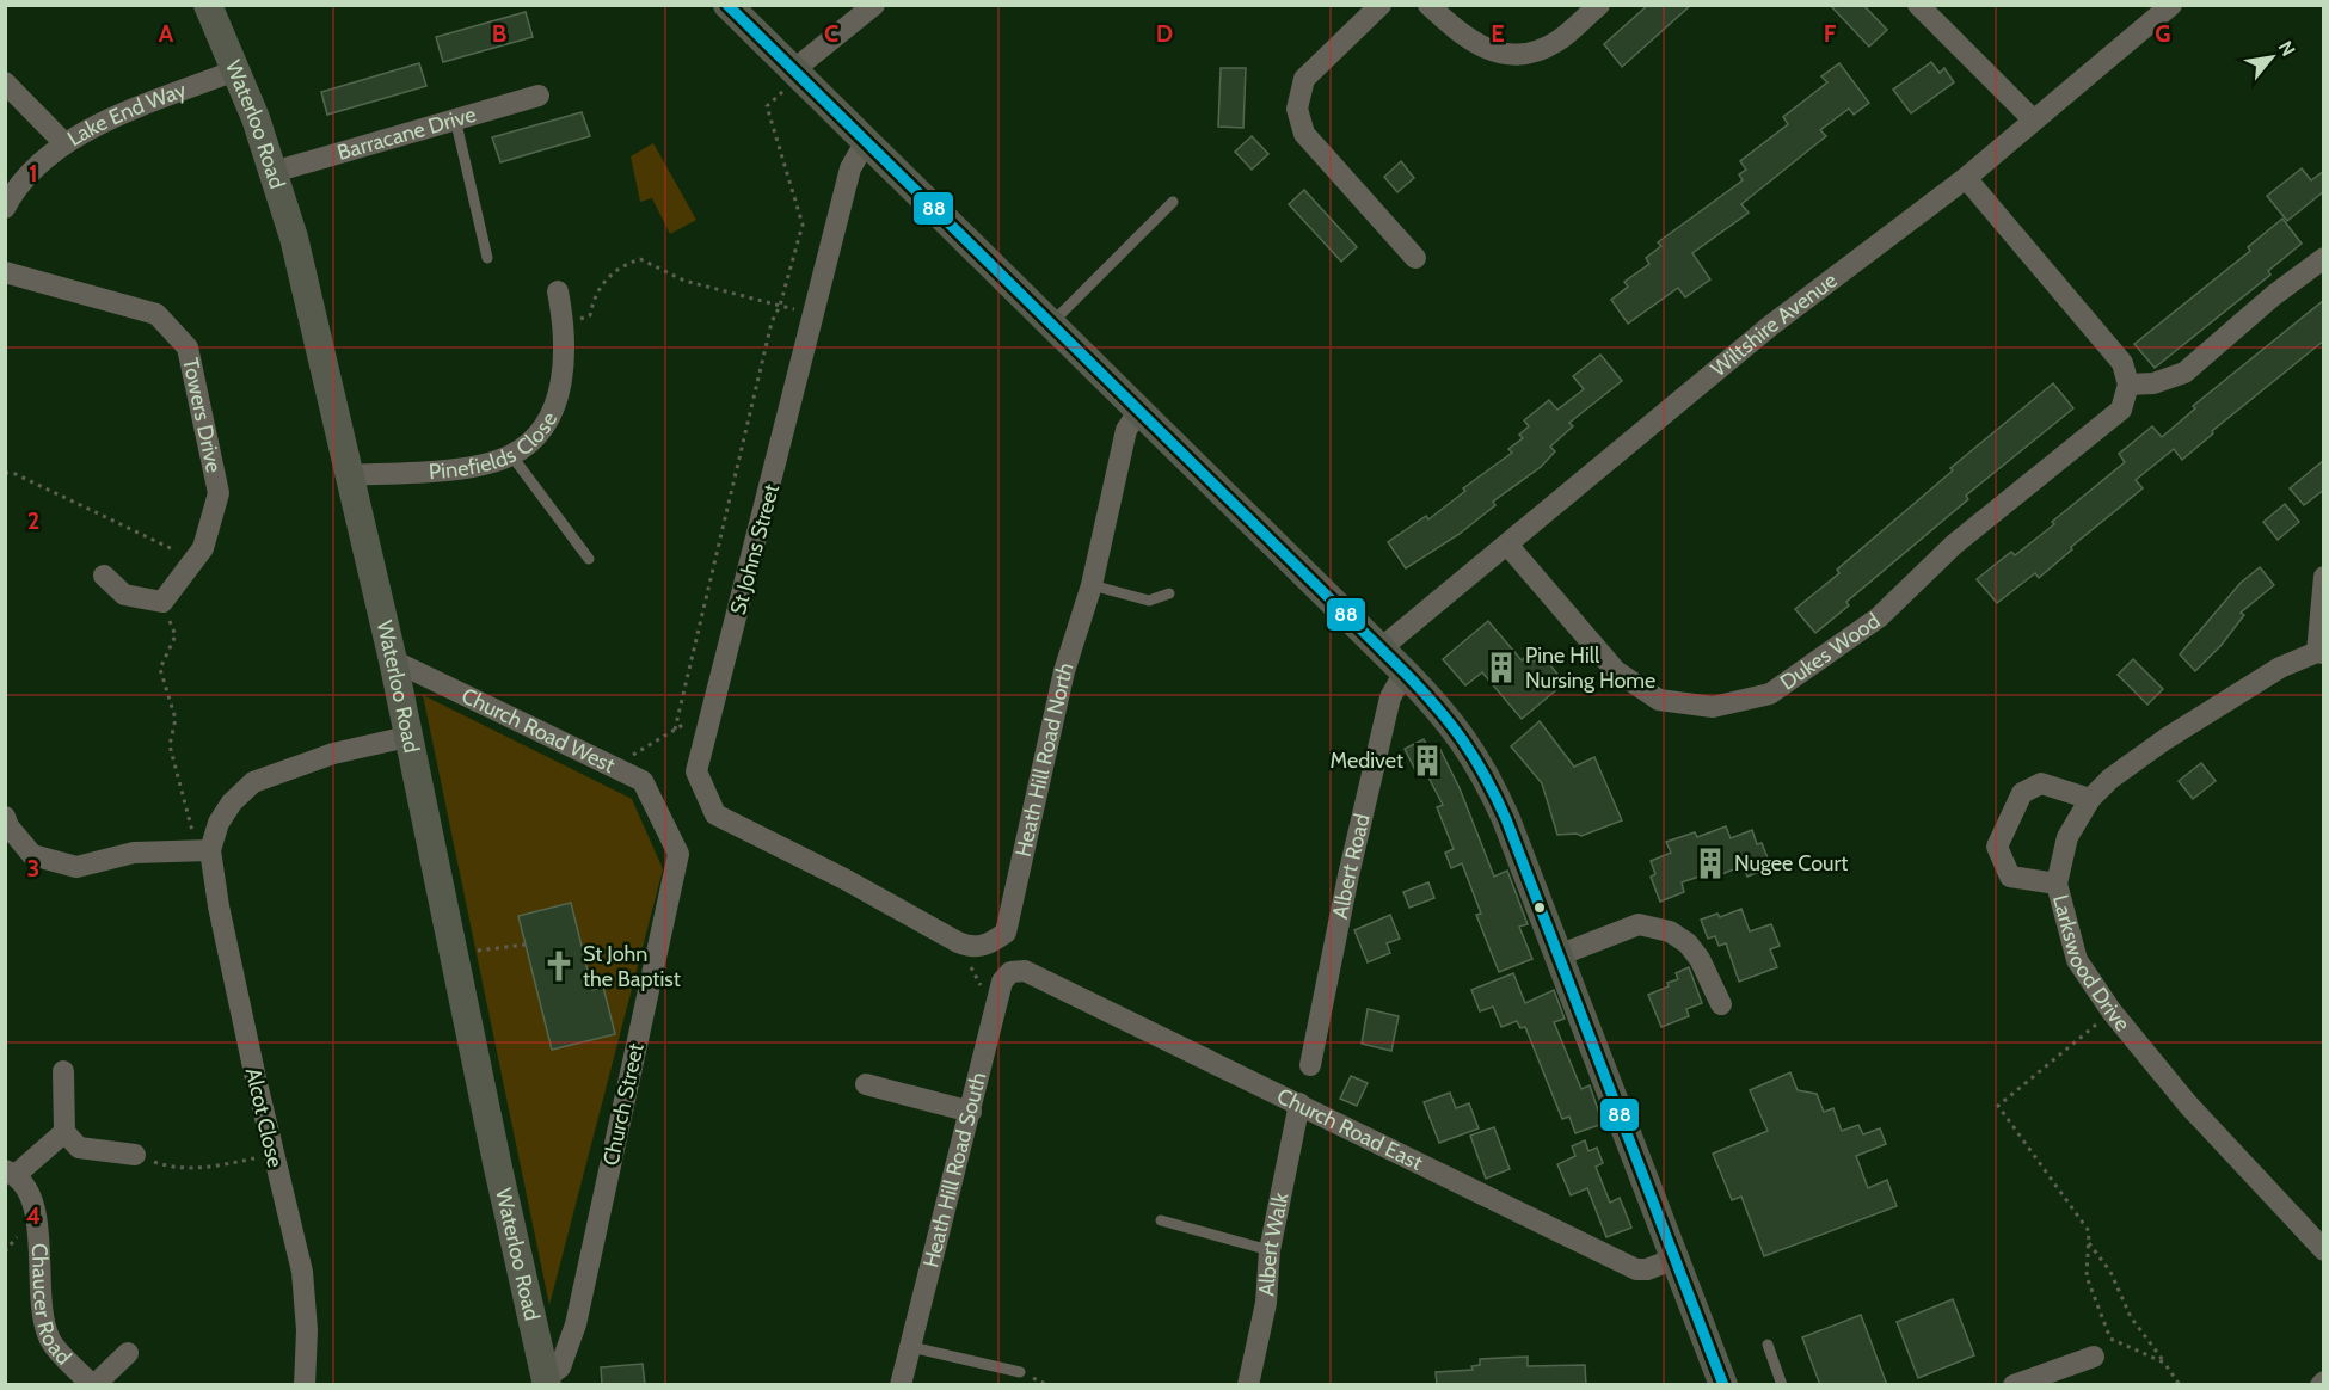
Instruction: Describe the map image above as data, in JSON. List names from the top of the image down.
{
  "streets": {
    "main road": ["Waterloo Road"],
    "street": [
      "Lake End Way",
      "Barracane Drive",
      "Wiltshire Avenue",
      "Towers Drive",
      "Pinefields Close",
      "St Johns Street",
      "Dukes Wood",
      "Church Road West",
      "Heath Hill Road North",
      "Albert Road",
      "Larkswood Drive",
      "Church Street",
      "Alcot Close",
      "Church Road East",
      "Heath Hill Road South",
      "Albert Walk",
      "Chaucer Road"
    ]
  },
  "crossings": [
    ["Lake End Way", "Waterloo Road"],
    ["Waterloo Road", "Barracane Drive"],
    ["Waterloo Road", "Pinefields Close"],
    ["Waterloo Road", "Church Road West"],
    ["Waterloo Road", "Church Street"],
    ["Wiltshire Avenue", "Dukes Wood"],
    ["St Johns Street", "Heath Hill Road North"],
    ["Church Road West", "Church Street"],
    ["Church Road East", "Heath Hill Road South"],
    ["Church Road East", "Albert Walk"]
  ],
  "places": {
    "building": ["Pine Hill Nursing Home", "Medivet", "Nugee Court"],
    "church": ["St John the Baptist"]
  },
  "lines": ["transit line 88"],
  "north": "top right",
  "grid": {
    "columns": [
      "A",
      "B",
      "C",
      "D",
      "E",
      "F",
      "G"
    ],
    "rows": [
      "1",
      "2",
      "3",
      "4"
    ]
  }
}
